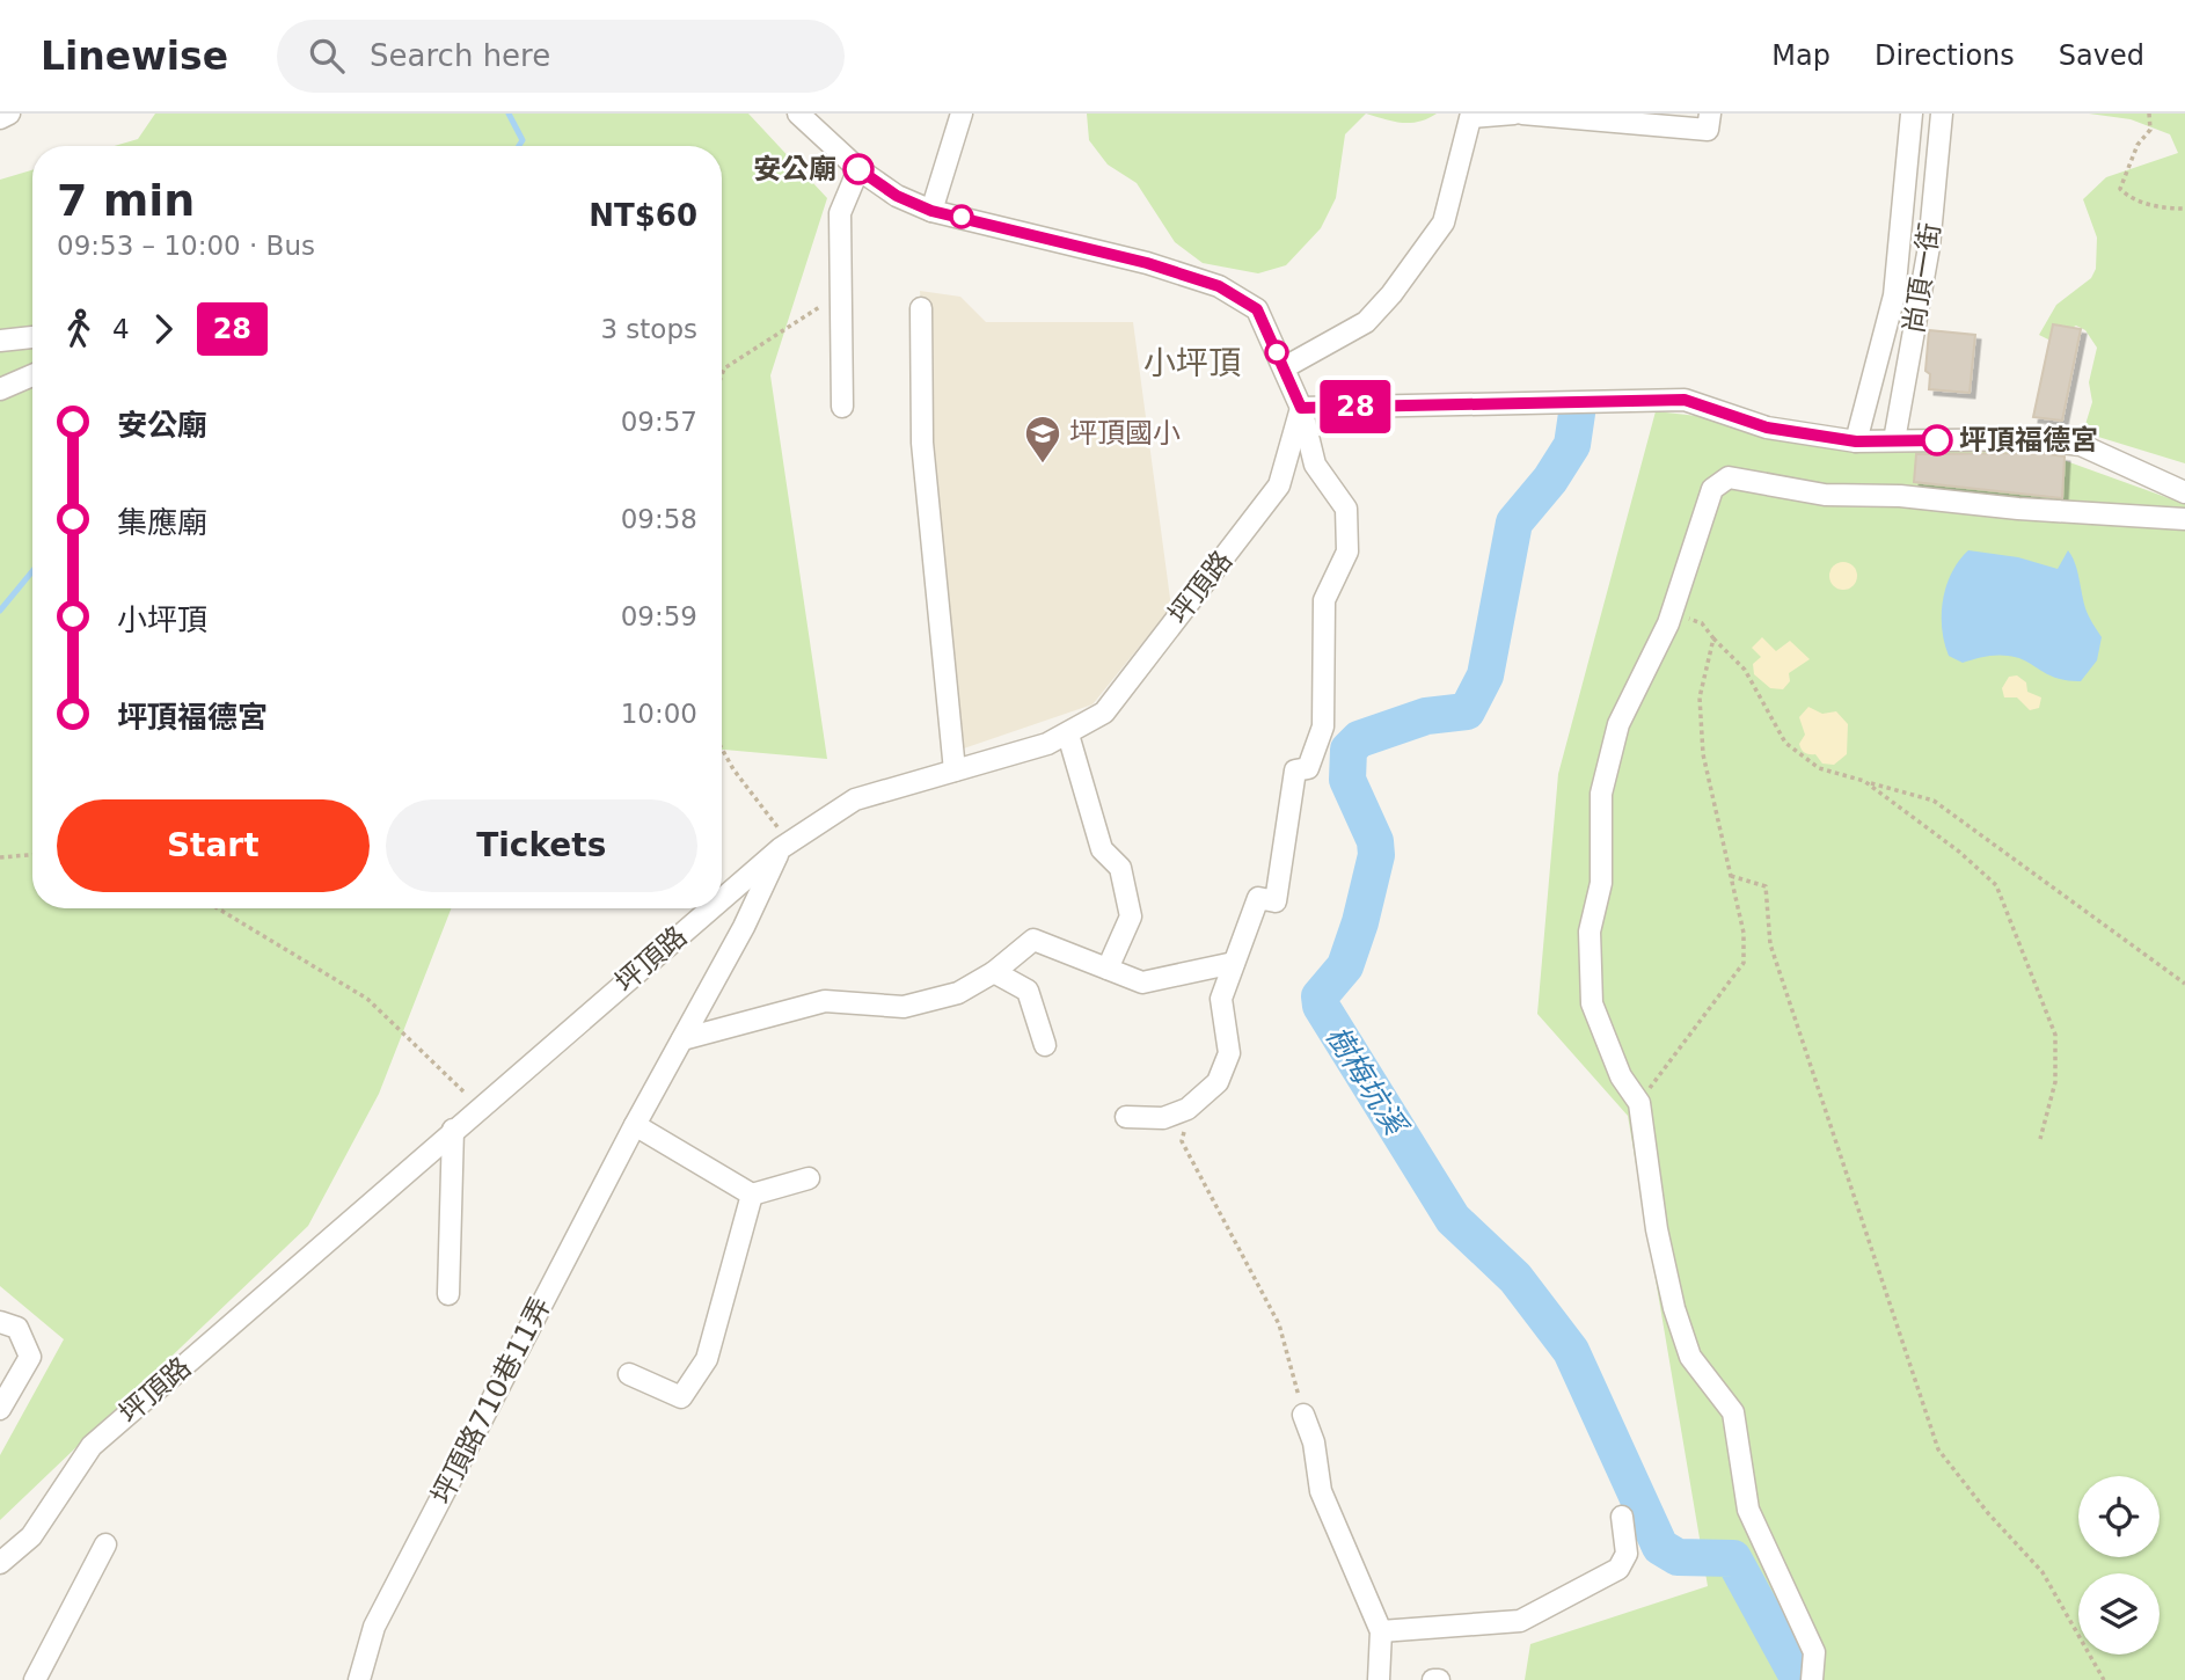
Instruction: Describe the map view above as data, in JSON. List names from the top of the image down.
{
  "streets": {
    "street": ["尚頂一街", "坪頂路", "坪頂路710巷11弄"]
  },
  "crossings": [
    ["坪頂路", "坪頂路710巷11弄"]
  ],
  "districts": ["小坪頂"],
  "water": ["樹梅坑溪"],
  "places": {
    "other": ["安公廟", "坪頂福德宮"],
    "school or university": ["坪頂國小"]
  },
  "lines": ["bus line 28"],
  "page": {
    "header": "Linewise",
    "search": "Search here",
    "nav": ["Map", "Directions", "Saved"],
    "on_map": "28",
    "heading": ["7 min", "09:53 – 10:00 · Bus", "NT$60"],
    "legs": ["4", "28", "3 stops"],
    "list": [
      {
        "name": "安公廟",
        "value": "09:57"
      },
      {
        "name": "集應廟",
        "value": "09:58"
      },
      {
        "name": "小坪頂",
        "value": "09:59"
      },
      {
        "name": "坪頂福德宮",
        "value": "10:00"
      }
    ],
    "buttons": ["Start", "Tickets"]
  }
}
